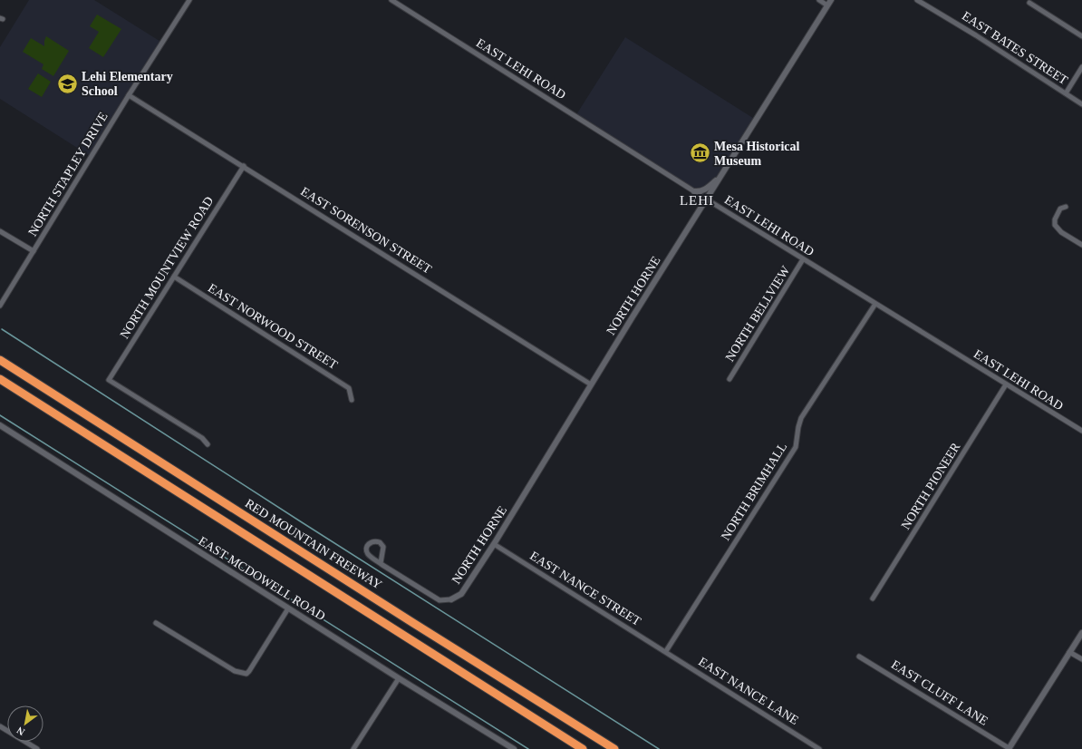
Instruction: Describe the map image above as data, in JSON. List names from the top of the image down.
{
  "streets": {
    "highway": ["RED MOUNTAIN FREEWAY"],
    "street": [
      "EAST BATES STREET",
      "EAST LEHI ROAD",
      "NORTH STAPLEY DRIVE",
      "EAST SORENSON STREET",
      "NORTH MOUNTVIEW ROAD",
      "NORTH HORNE",
      "NORTH BELLVIEW",
      "EAST NORWOOD STREET",
      "NORTH PIONEER",
      "NORTH BRIMHALL",
      "EAST MCDOWELL ROAD",
      "EAST NANCE STREET",
      "EAST NANCE LANE",
      "EAST CLUFF LANE"
    ]
  },
  "crossings": [
    ["EAST LEHI ROAD", "NORTH HORNE"],
    ["EAST LEHI ROAD", "NORTH BELLVIEW"],
    ["EAST LEHI ROAD", "NORTH PIONEER"],
    ["EAST LEHI ROAD", "NORTH BRIMHALL"],
    ["NORTH STAPLEY DRIVE", "EAST SORENSON STREET"],
    ["EAST SORENSON STREET", "NORTH MOUNTVIEW ROAD"],
    ["EAST SORENSON STREET", "NORTH HORNE"],
    ["NORTH MOUNTVIEW ROAD", "EAST NORWOOD STREET"],
    ["NORTH HORNE", "EAST NANCE STREET"],
    ["NORTH BRIMHALL", "EAST NANCE STREET"],
    ["NORTH BRIMHALL", "EAST NANCE LANE"],
    ["EAST NANCE STREET", "EAST NANCE LANE"]
  ],
  "districts": ["LEHI"],
  "places": {
    "school or university": ["Lehi Elementary School"],
    "museum": ["Mesa Historical Museum"]
  },
  "north": "bottom left"
}
